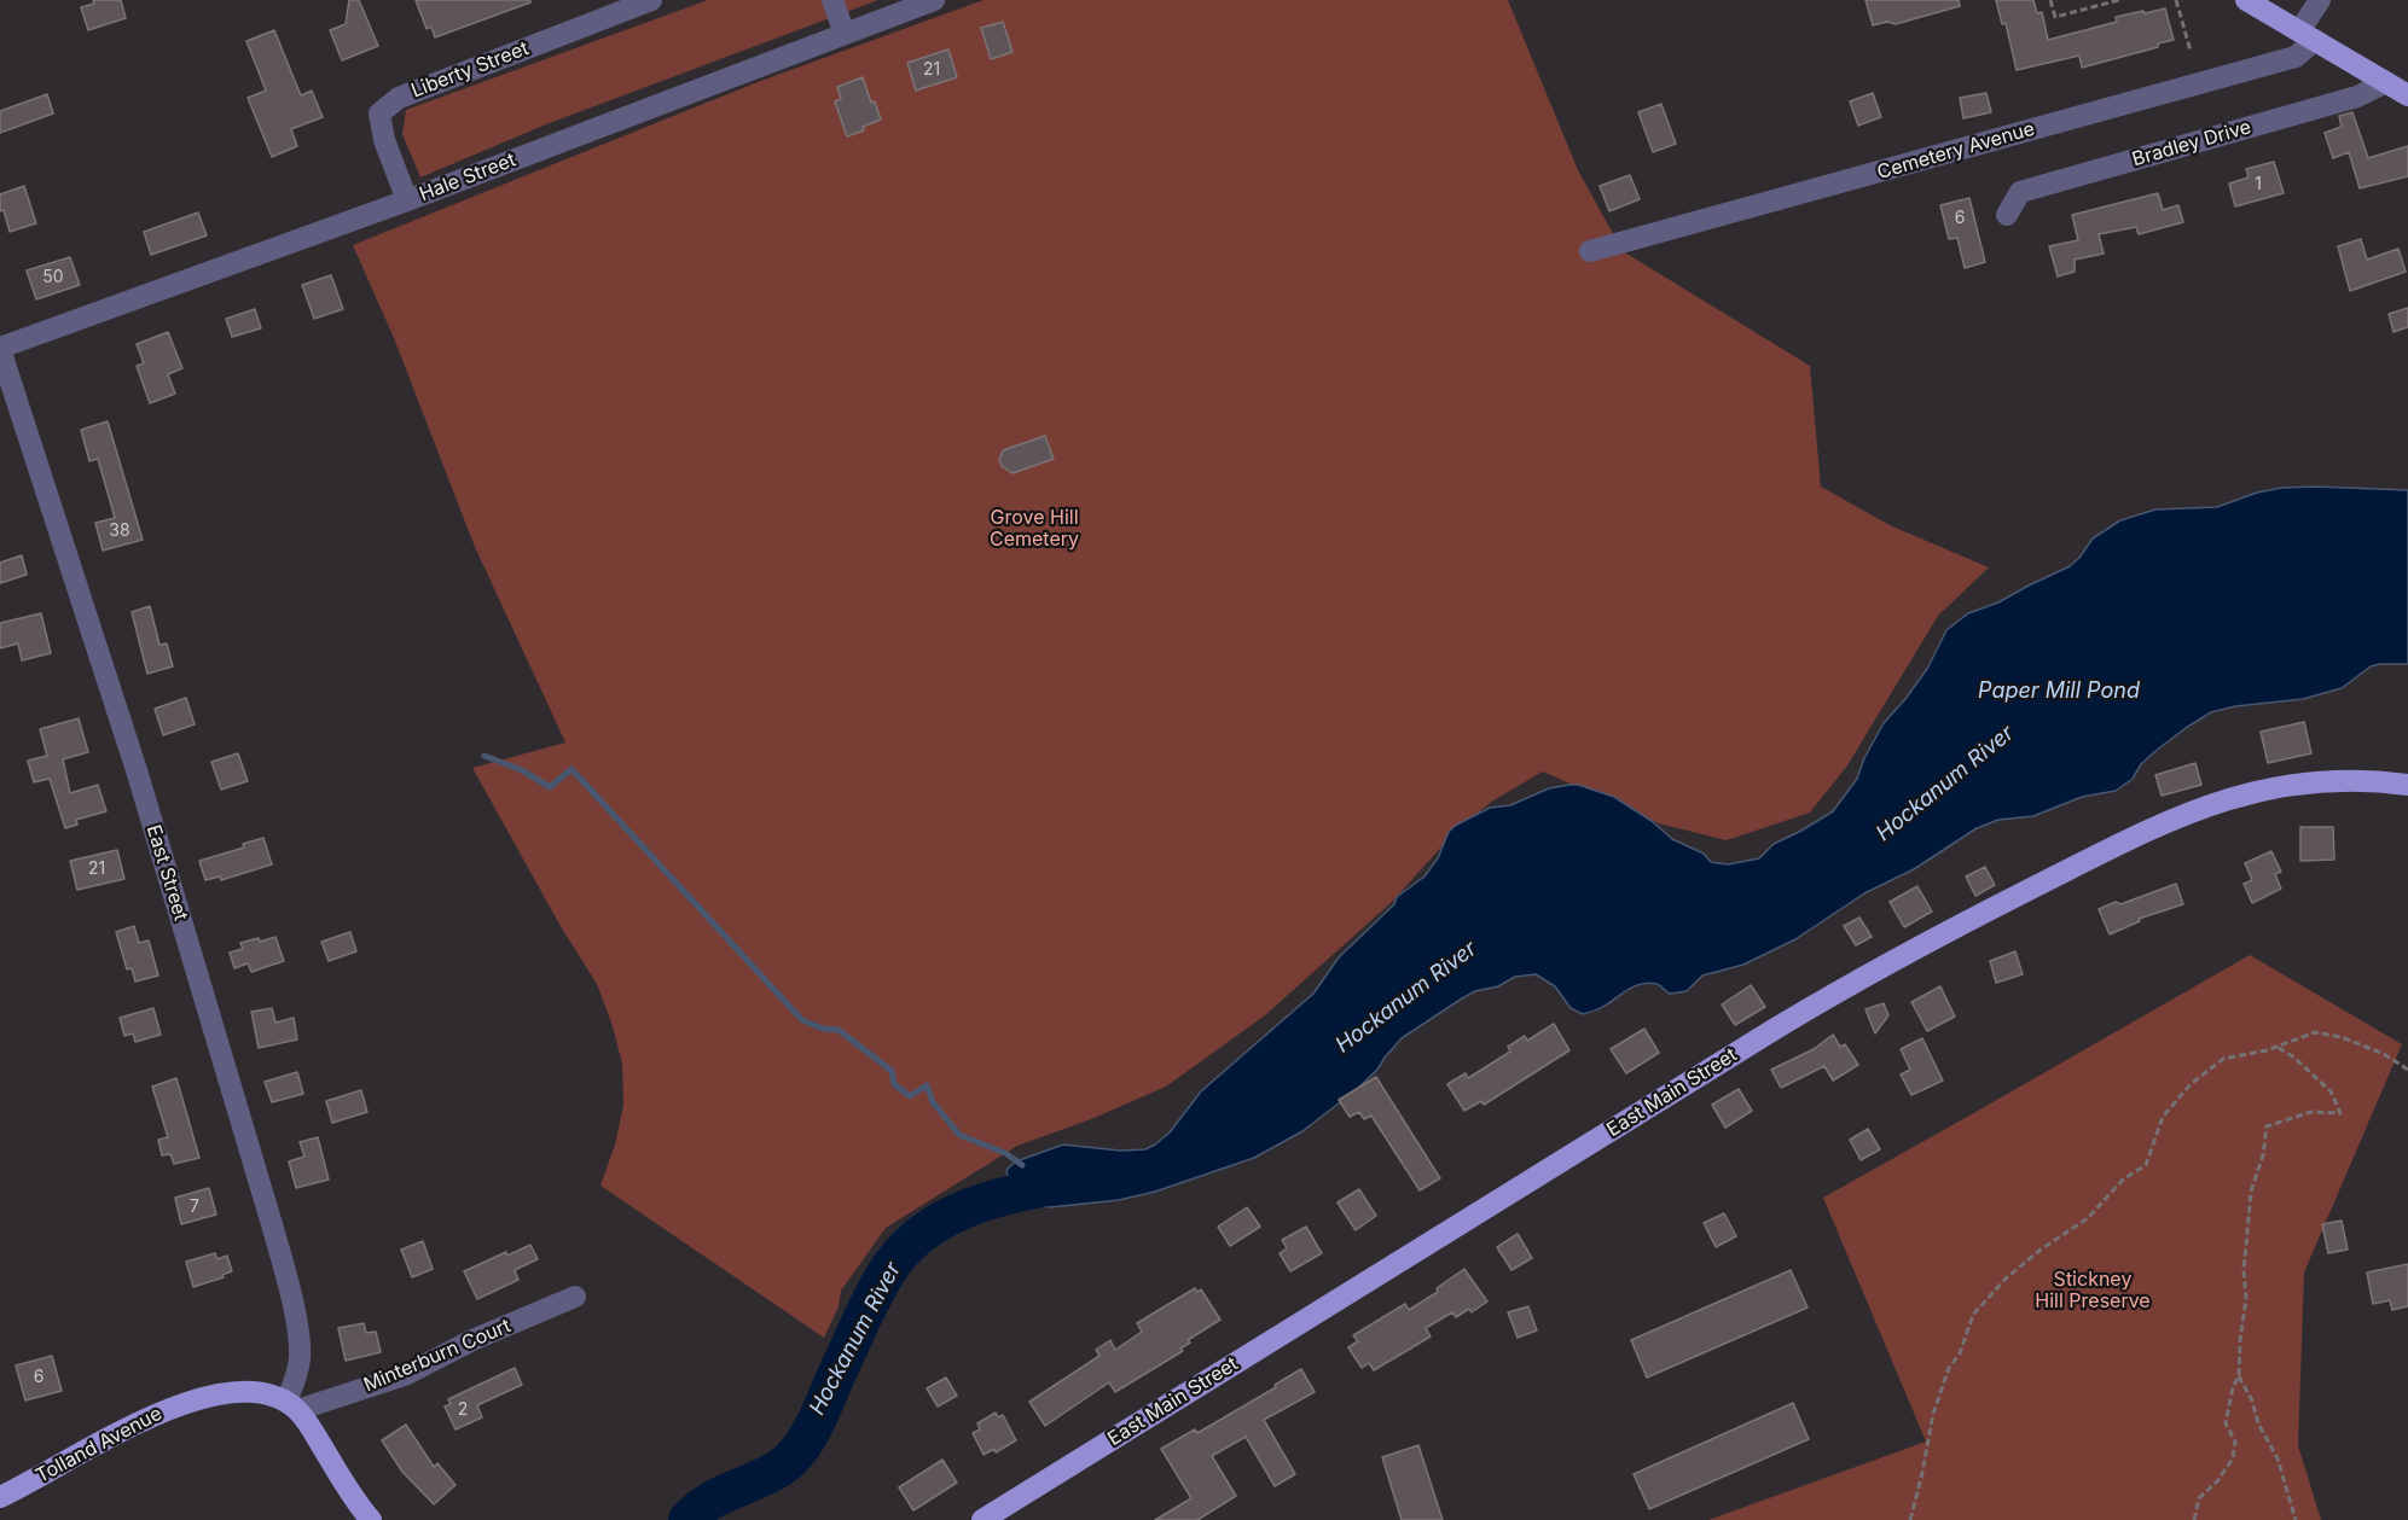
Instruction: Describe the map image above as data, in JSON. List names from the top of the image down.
{
  "streets": {
    "main road": ["East Main Street", "Tolland Avenue"],
    "street": [
      "Liberty Street",
      "Bradley Drive",
      "Cemetery Avenue",
      "Hale Street",
      "East Street",
      "Minterburn Court"
    ]
  },
  "crossings": [
    ["Liberty Street", "Hale Street"],
    ["Hale Street", "East Street"],
    ["East Street", "Minterburn Court"],
    ["East Street", "Tolland Avenue"],
    ["Minterburn Court", "Tolland Avenue"]
  ],
  "water": ["Paper Mill Pond", "Hockanum River"],
  "parks": ["Grove Hill Cemetery", "Stickney Hill Preserve"],
  "house_numbers": [
    "21",
    "1",
    "6",
    "50",
    "38",
    "21",
    "7",
    "6",
    "2"
  ]
}
